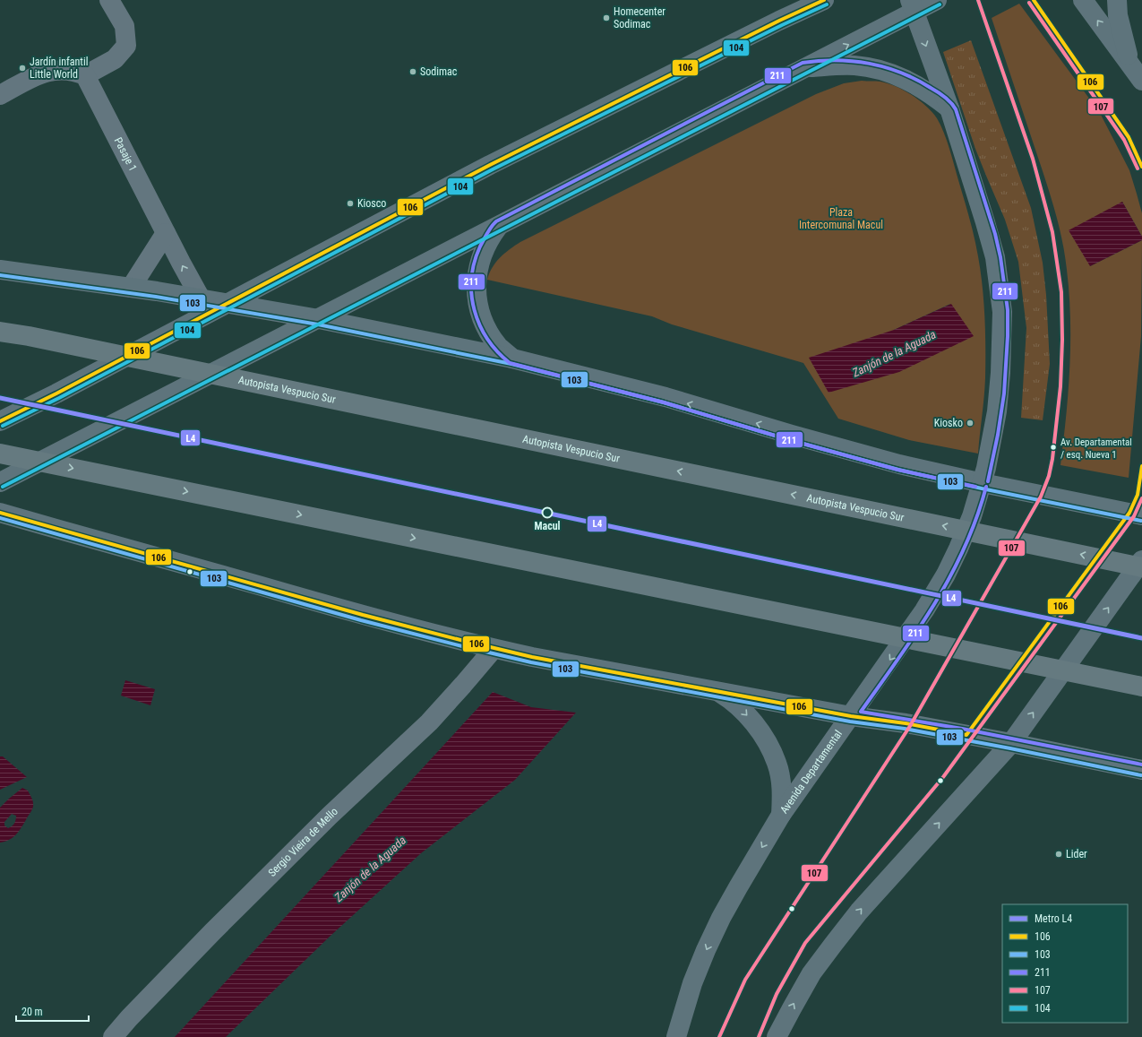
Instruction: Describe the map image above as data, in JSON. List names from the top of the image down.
{
  "streets": {
    "highway": ["Autopista Vespucio Sur"],
    "main road": ["Avenida Departamental"],
    "street": ["Pasaje 1", "Sergio Vieira de Mello"]
  },
  "water": ["Zanjón de la Aguada"],
  "parks": ["Plaza Intercomunal Macul"],
  "places": [
    "Homecenter Sodimac",
    "Jardín infantil Little World",
    "Sodimac",
    "Kiosco",
    "Kiosko",
    "Av. Departamental / esq. Nueva 1",
    "Macul",
    "Lider"
  ],
  "lines": [
    "transit line 106",
    "transit line 107",
    "transit line 104",
    "transit line 211",
    "transit line 103",
    "metro line L4"
  ],
  "legend": [
    "Metro L4",
    "106",
    "103",
    "211",
    "107",
    "104"
  ],
  "scale_bar": "20 m"
}
